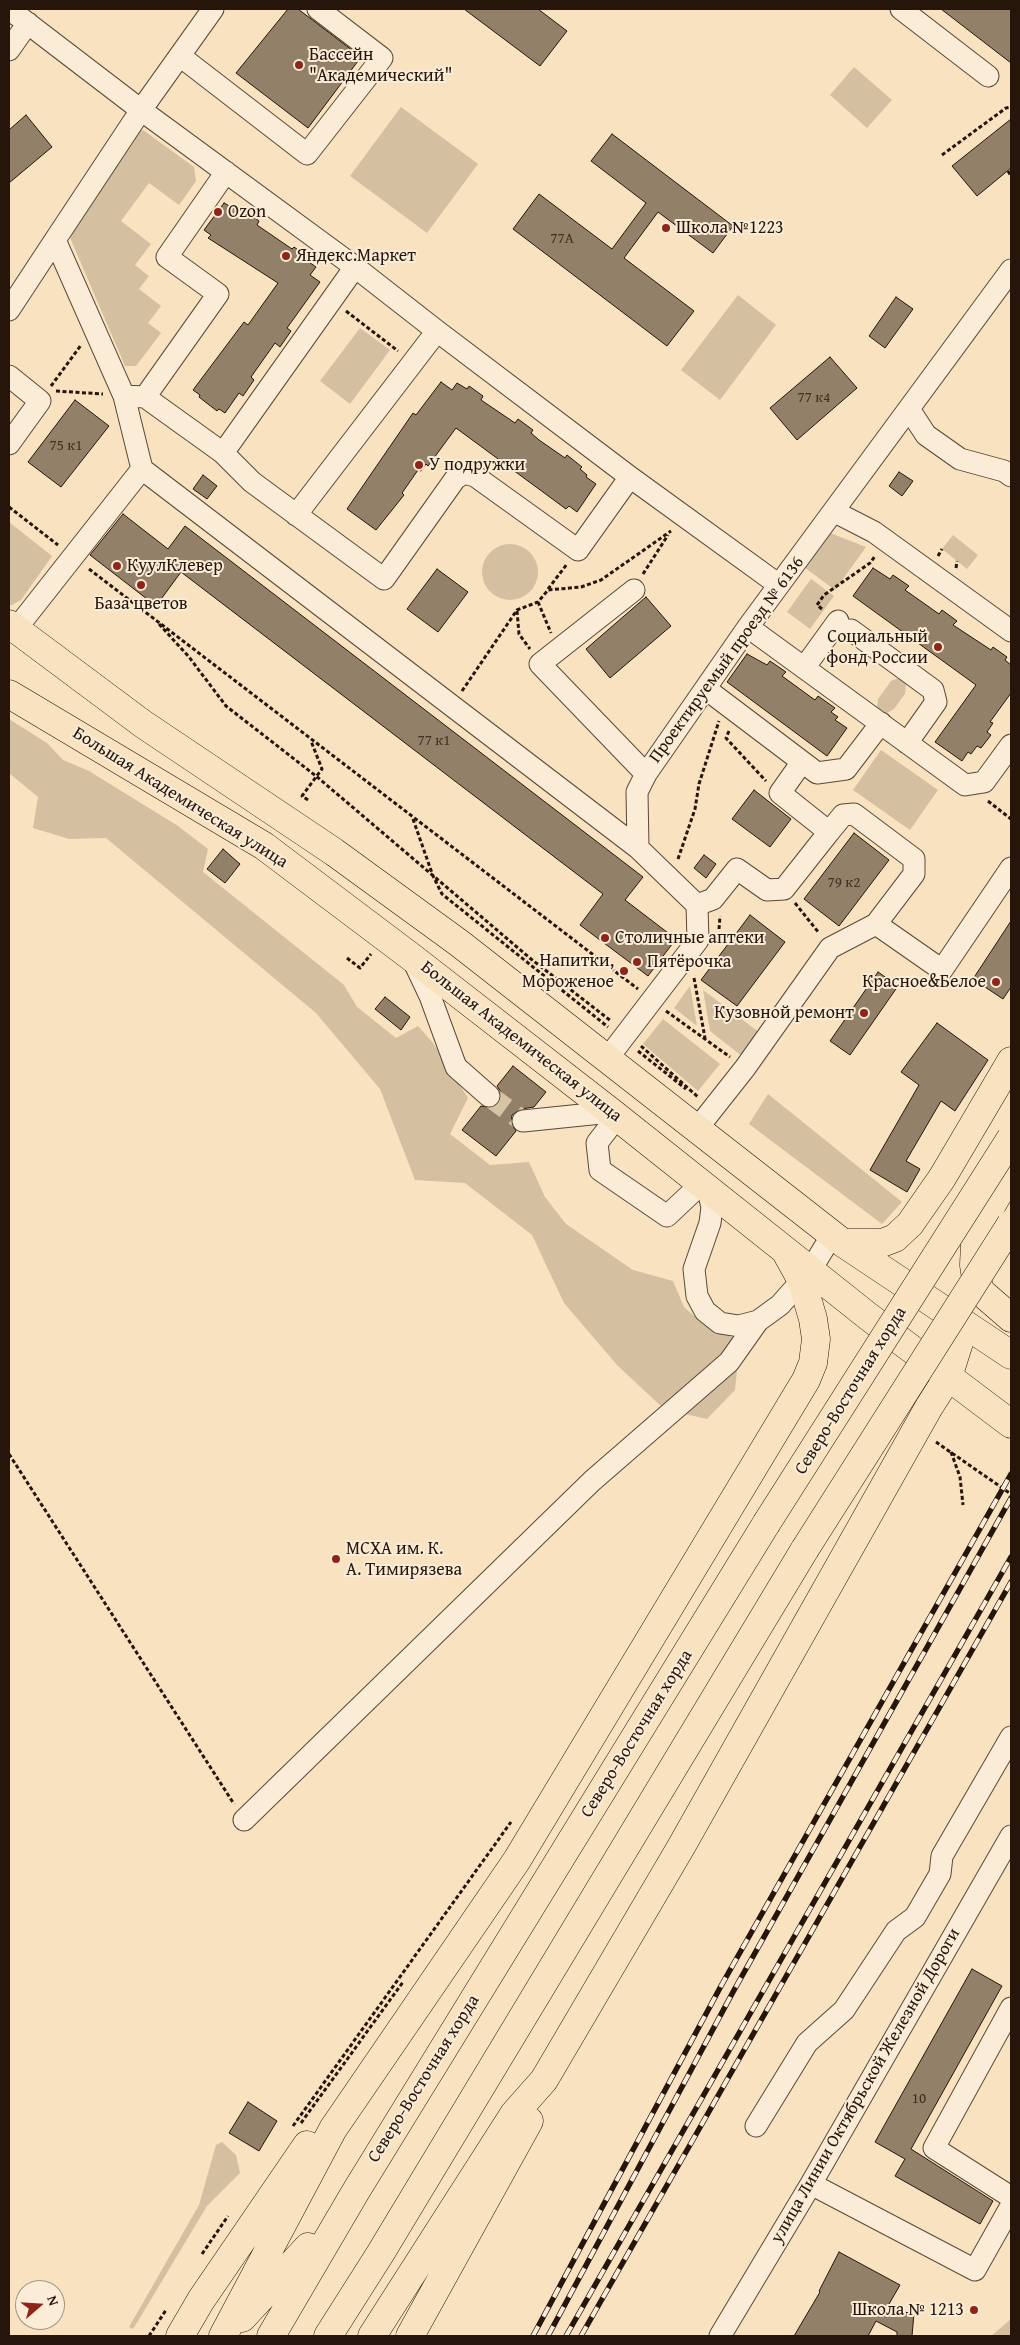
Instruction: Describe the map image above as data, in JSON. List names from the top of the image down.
{
  "streets": {
    "main road": ["Большая Академическая улица", "Северо-Восточная хорда"],
    "street": ["Проектируемый проезд № 6136", "улица Линии Октябрьской Железной Дороги"]
  },
  "places": [
    "Бассейн \"Академический\"",
    "Ozon",
    "Школа №1223",
    "Яндекс.Маркет",
    "У подружки",
    "КуулКлевер",
    "База цветов",
    "Социальный фонд России",
    "Столичные аптеки",
    "Пятёрочка",
    "Напитки, Мороженое",
    "Красное&Белое",
    "Кузовной ремонт",
    "МСХА им. К. А. Тимирязева",
    "Школа № 1213"
  ],
  "house_numbers": [
    "77А",
    "77 к4",
    "75 к1",
    "77 к1",
    "79 к2",
    "10"
  ],
  "north": "right"
}
